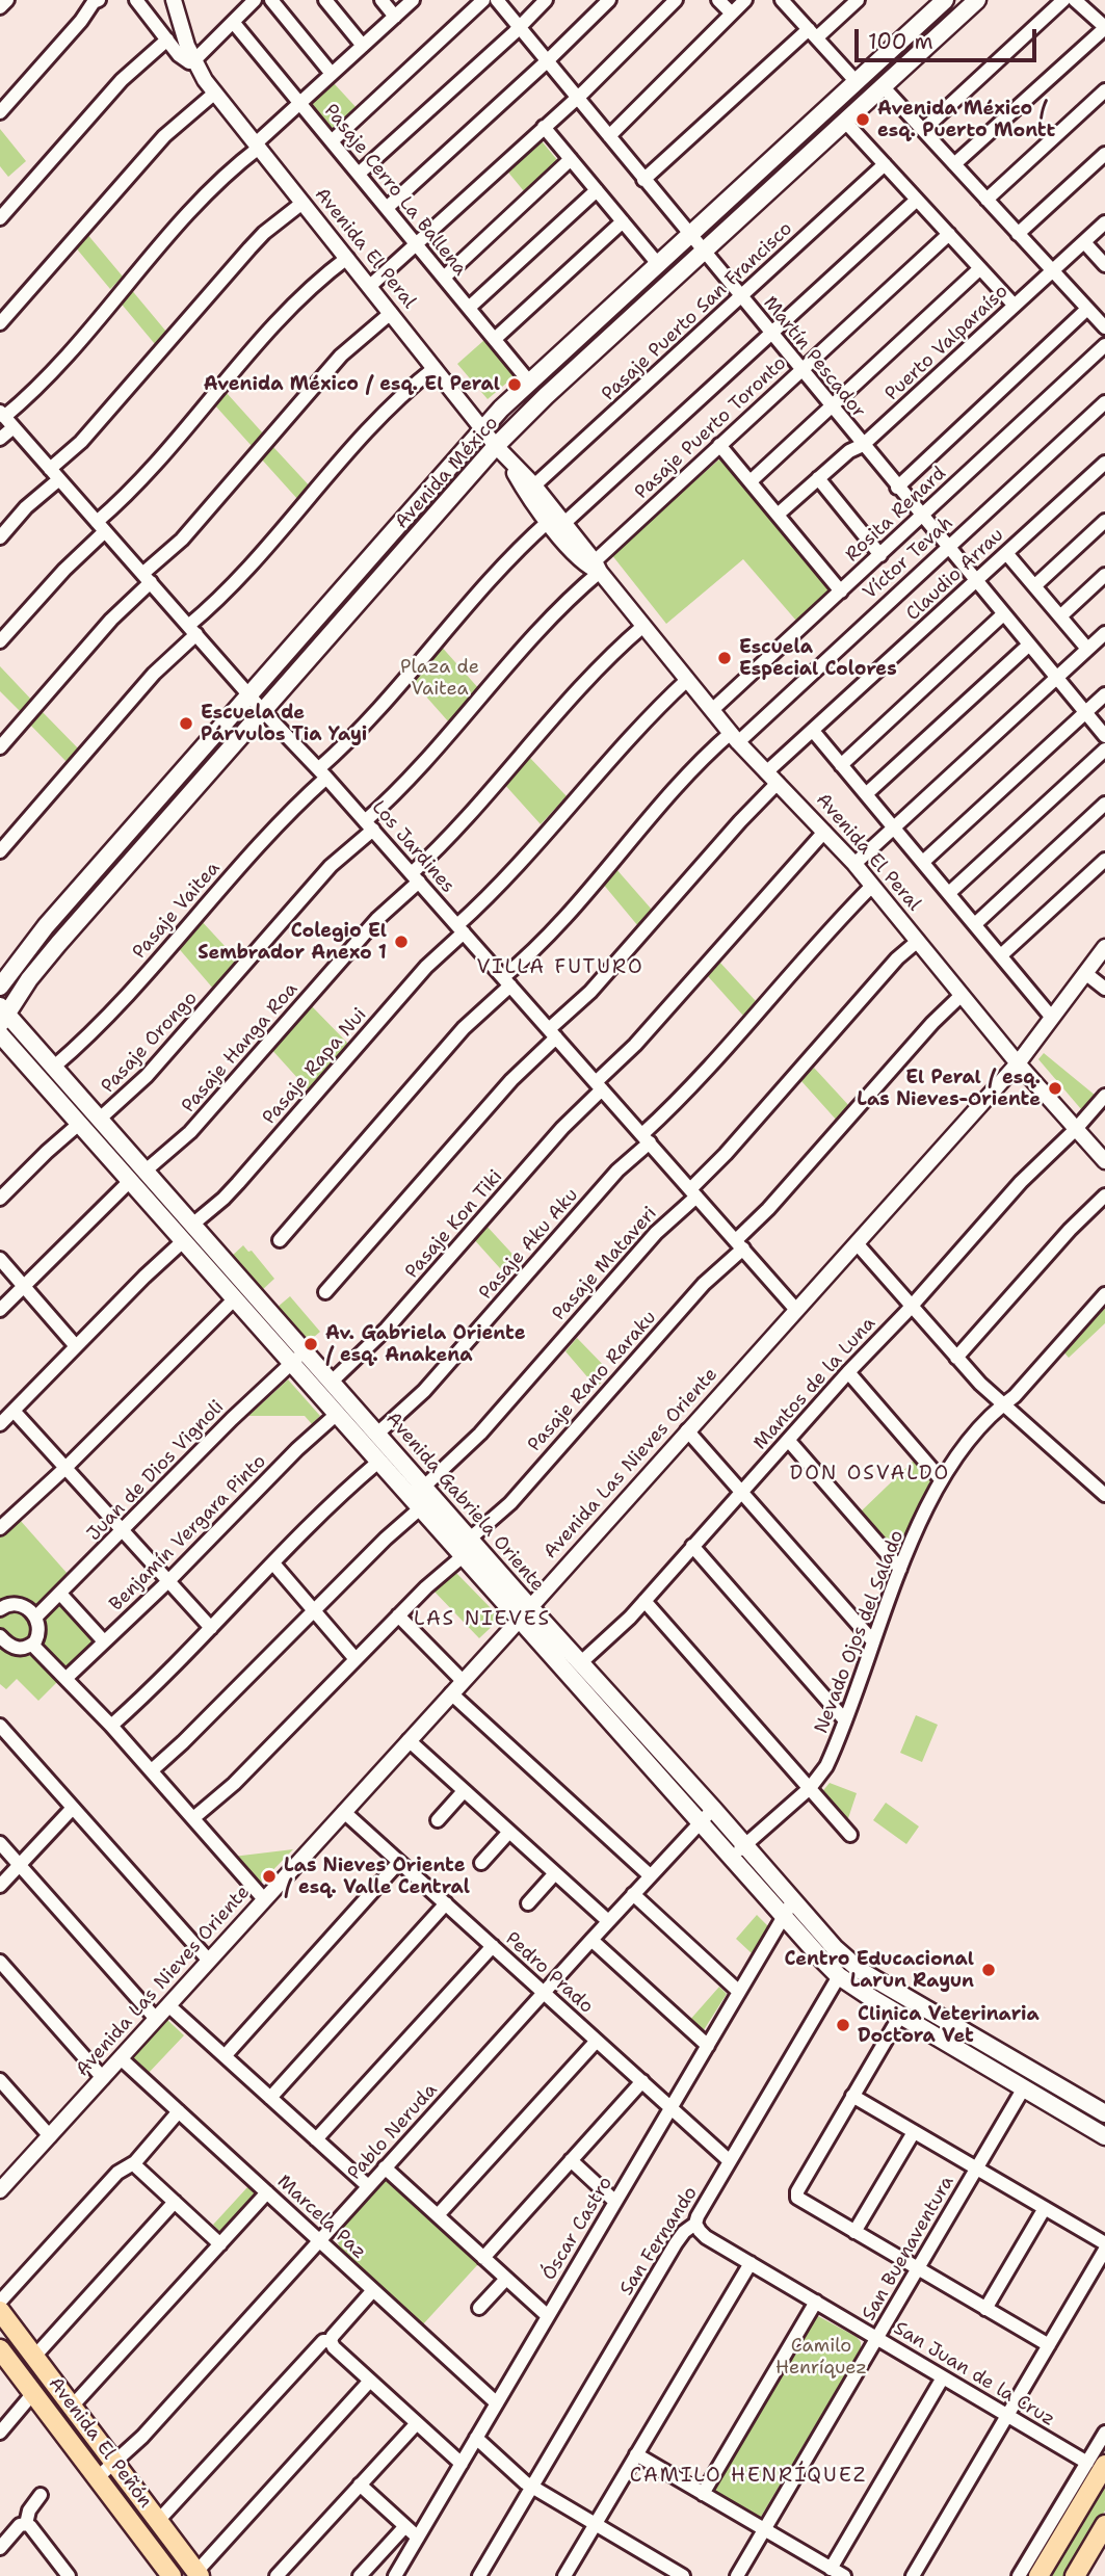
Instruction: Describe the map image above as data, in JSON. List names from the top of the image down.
{
  "streets": {
    "main road": ["Avenida México", "Avenida Gabriela Oriente", "Avenida El Peñón"],
    "street": [
      "Pasaje Cerro La Ballena",
      "Avenida El Peral",
      "Pasaje Puerto San Francisco",
      "Puerto Valparaíso",
      "Martín Pescador",
      "Pasaje Puerto Toronto",
      "Rosita Renard",
      "Víctor Tevah",
      "Claudio Arrau",
      "Los Jardines",
      "Pasaje Vaitea",
      "Pasaje Orongo",
      "Pasaje Hanga Roa",
      "Pasaje Rapa Nui",
      "Pasaje Kon Tiki",
      "Pasaje Aku Aku",
      "Pasaje Mataveri",
      "Pasaje Rano Raraku",
      "Mantos de la Luna",
      "Avenida Las Nieves Oriente",
      "Juan de Dios Vignoli",
      "Benjamín Vergara Pinto",
      "Nevado Ojos del Salado",
      "Pedro Prado",
      "Pablo Neruda",
      "Marcela Paz",
      "Óscar Castro",
      "San Fernando",
      "San Buenaventura",
      "San Juan de la Cruz"
    ]
  },
  "crossings": [
    ["Pasaje Cerro La Ballena", "Avenida México"],
    ["Avenida El Peral", "Pasaje Puerto San Francisco"],
    ["Avenida El Peral", "Pasaje Puerto Toronto"],
    ["Avenida El Peral", "Avenida México"],
    ["Avenida El Peral", "Rosita Renard"],
    ["Avenida El Peral", "Víctor Tevah"],
    ["Avenida El Peral", "Claudio Arrau"],
    ["Avenida El Peral", "Pasaje Vaitea"],
    ["Avenida El Peral", "Pasaje Orongo"],
    ["Avenida El Peral", "Pasaje Hanga Roa"],
    ["Avenida El Peral", "Pasaje Rapa Nui"],
    ["Avenida El Peral", "Pasaje Kon Tiki"],
    ["Avenida El Peral", "Pasaje Aku Aku"],
    ["Avenida El Peral", "Pasaje Mataveri"],
    ["Avenida El Peral", "Pasaje Rano Raraku"],
    ["Avenida El Peral", "Mantos de la Luna"],
    ["Avenida El Peral", "Avenida Las Nieves Oriente"],
    ["Pasaje Puerto San Francisco", "Martín Pescador"],
    ["Puerto Valparaíso", "Martín Pescador"],
    ["Martín Pescador", "Pasaje Puerto Toronto"],
    ["Martín Pescador", "Avenida México"],
    ["Martín Pescador", "Rosita Renard"],
    ["Martín Pescador", "Víctor Tevah"],
    ["Martín Pescador", "Claudio Arrau"],
    ["Pasaje Puerto Toronto", "Pasaje Orongo"],
    ["Avenida México", "Los Jardines"],
    ["Avenida México", "Avenida Gabriela Oriente"],
    ["Víctor Tevah", "Los Jardines"],
    ["Claudio Arrau", "Los Jardines"],
    ["Los Jardines", "Pasaje Vaitea"],
    ["Los Jardines", "Pasaje Orongo"],
    ["Los Jardines", "Pasaje Hanga Roa"],
    ["Los Jardines", "Pasaje Rapa Nui"],
    ["Los Jardines", "Pasaje Kon Tiki"],
    ["Los Jardines", "Pasaje Aku Aku"],
    ["Los Jardines", "Pasaje Mataveri"],
    ["Los Jardines", "Pasaje Rano Raraku"],
    ["Los Jardines", "Avenida Las Nieves Oriente"],
    ["Pasaje Vaitea", "Avenida Gabriela Oriente"],
    ["Pasaje Orongo", "Avenida Gabriela Oriente"],
    ["Pasaje Hanga Roa", "Avenida Gabriela Oriente"],
    ["Pasaje Rapa Nui", "Avenida Gabriela Oriente"],
    ["Pasaje Kon Tiki", "Avenida Gabriela Oriente"],
    ["Pasaje Aku Aku", "Avenida Gabriela Oriente"],
    ["Pasaje Mataveri", "Avenida Gabriela Oriente"],
    ["Pasaje Rano Raraku", "Avenida Gabriela Oriente"],
    ["Mantos de la Luna", "Avenida Gabriela Oriente"],
    ["Avenida Las Nieves Oriente", "Avenida Gabriela Oriente"],
    ["Avenida Las Nieves Oriente", "Pedro Prado"],
    ["Avenida Las Nieves Oriente", "Marcela Paz"],
    ["Juan de Dios Vignoli", "Avenida Gabriela Oriente"],
    ["Avenida Gabriela Oriente", "Benjamín Vergara Pinto"],
    ["Avenida Gabriela Oriente", "Nevado Ojos del Salado"],
    ["Avenida Gabriela Oriente", "Pablo Neruda"],
    ["Avenida Gabriela Oriente", "Óscar Castro"],
    ["Avenida Gabriela Oriente", "San Fernando"],
    ["Avenida Gabriela Oriente", "San Buenaventura"],
    ["Pedro Prado", "Pablo Neruda"],
    ["Pedro Prado", "Óscar Castro"],
    ["Pedro Prado", "San Fernando"],
    ["Pablo Neruda", "Marcela Paz"],
    ["Pablo Neruda", "Avenida El Peñón"],
    ["Marcela Paz", "Óscar Castro"],
    ["San Fernando", "San Juan de la Cruz"],
    ["San Buenaventura", "San Juan de la Cruz"]
  ],
  "districts": [
    "VILLA FUTURO",
    "DON OSVALDO",
    "LAS NIEVES",
    "CAMILO HENRÍQUEZ"
  ],
  "parks": ["Plaza de Vaitea", "Camilo Henríquez"],
  "places": [
    "Avenida México / esq. Puerto Montt",
    "Avenida México / esq. El Peral",
    "Escuela Especial Colores",
    "Escuela de Párvulos Tia Yayi",
    "Colegio El Sembrador Anexo 1",
    "El Peral / esq. Las Nieves-Oriente",
    "Av. Gabriela Oriente / esq. Anakena",
    "Las Nieves Oriente / esq. Valle Central",
    "Centro Educacional Larun Rayun",
    "Clinica Veterinaria Doctora Vet"
  ],
  "scale_bar": "100 m"
}
